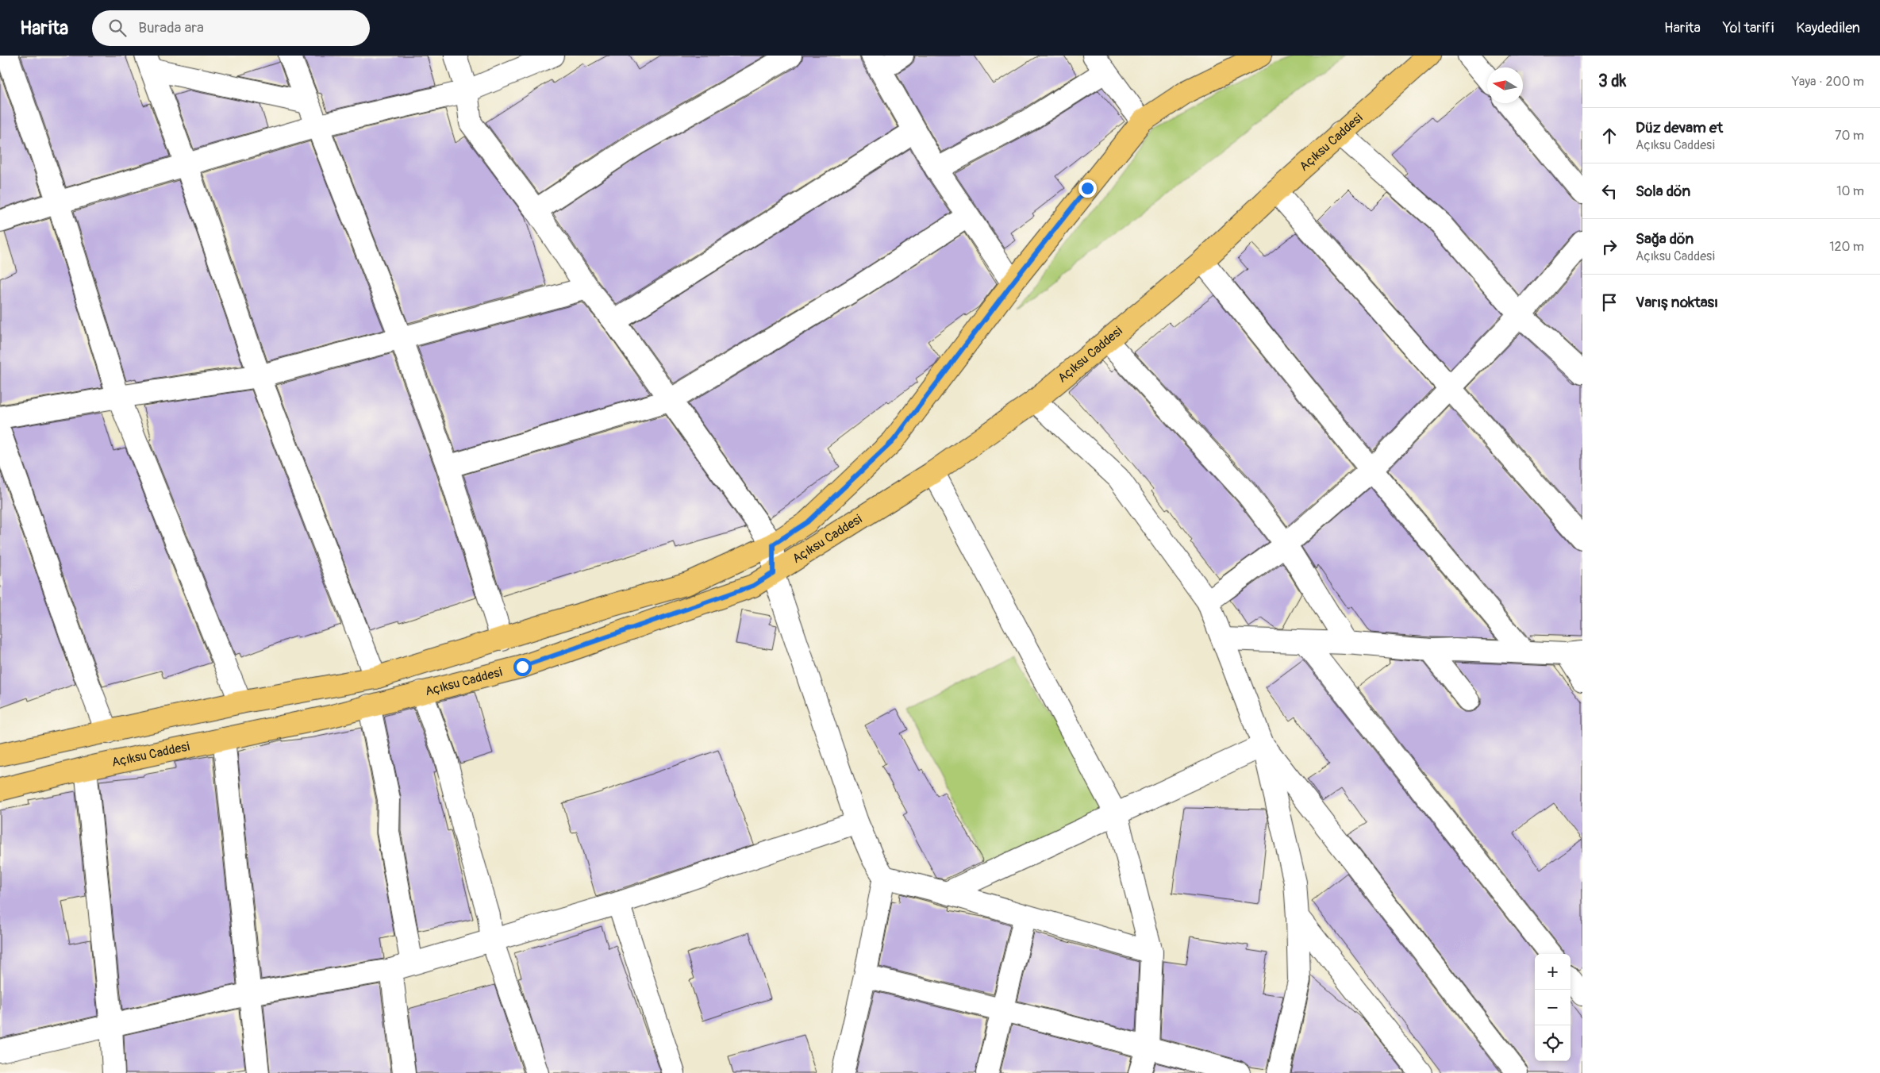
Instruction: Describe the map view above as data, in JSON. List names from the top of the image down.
{
  "streets": {
    "main road": ["Açıksu Caddesi"]
  },
  "north": "left",
  "page": {
    "header": "Harita",
    "search": "Burada ara",
    "nav": ["Harita", "Yol tarifi", "Kaydedilen"],
    "heading": ["3 dk", "Yaya · 200 m"],
    "list": [
      ["Düz devam et", "Açıksu Caddesi", "70 m"],
      ["Sola dön", "10 m"],
      ["Sağa dön", "Açıksu Caddesi", "120 m"],
      "Varış noktası"
    ],
    "map_buttons": ["+", "−"]
  }
}
